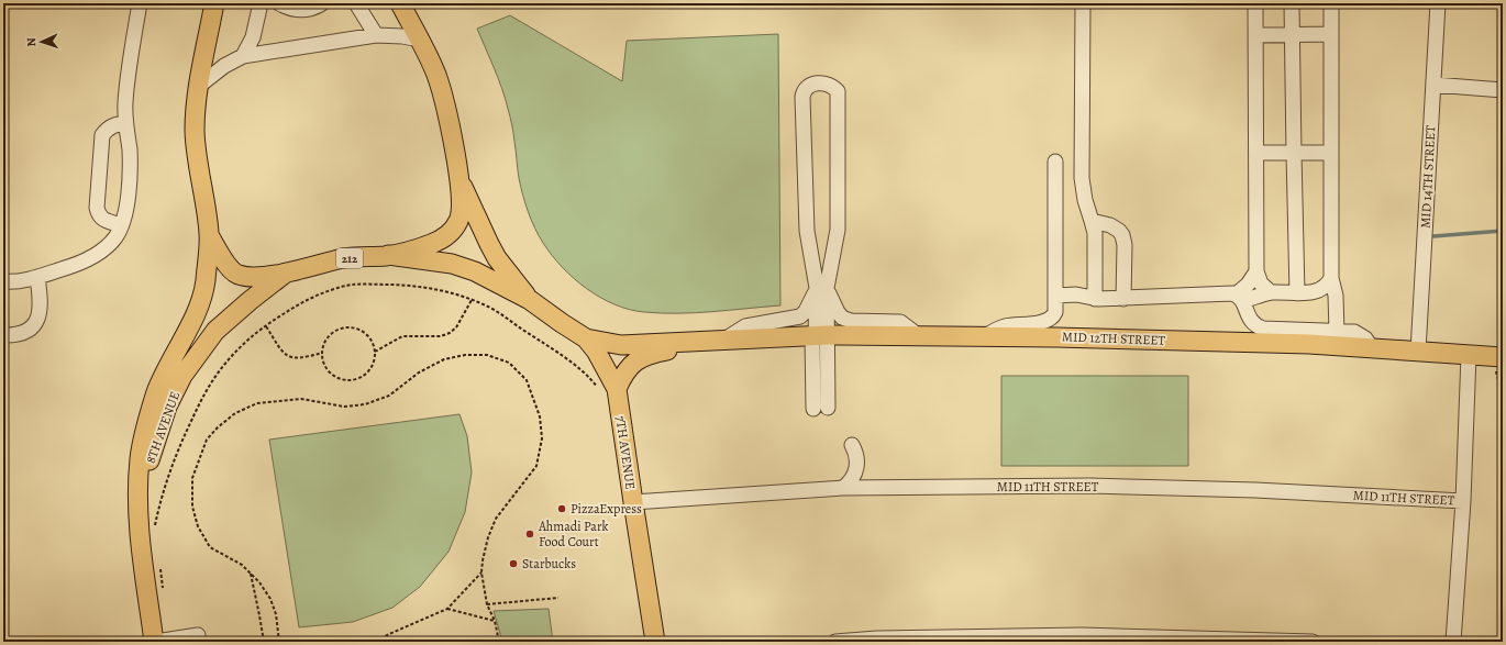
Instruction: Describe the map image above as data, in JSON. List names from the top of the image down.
{
  "streets": {
    "main road": [
      "212",
      "MID 12TH STREET",
      "8TH AVENUE",
      "7TH AVENUE"
    ],
    "street": ["MID 14TH STREET", "MID 11TH STREET"]
  },
  "crossings": [
    ["MID 14TH STREET", "MID 12TH STREET"],
    ["212", "8TH AVENUE"],
    ["212", "7TH AVENUE"],
    ["MID 12TH STREET", "7TH AVENUE"],
    ["7TH AVENUE", "MID 11TH STREET"]
  ],
  "places": ["PizzaExpress", "Ahmadi Park Food Court", "Starbucks"],
  "north": "left"
}
